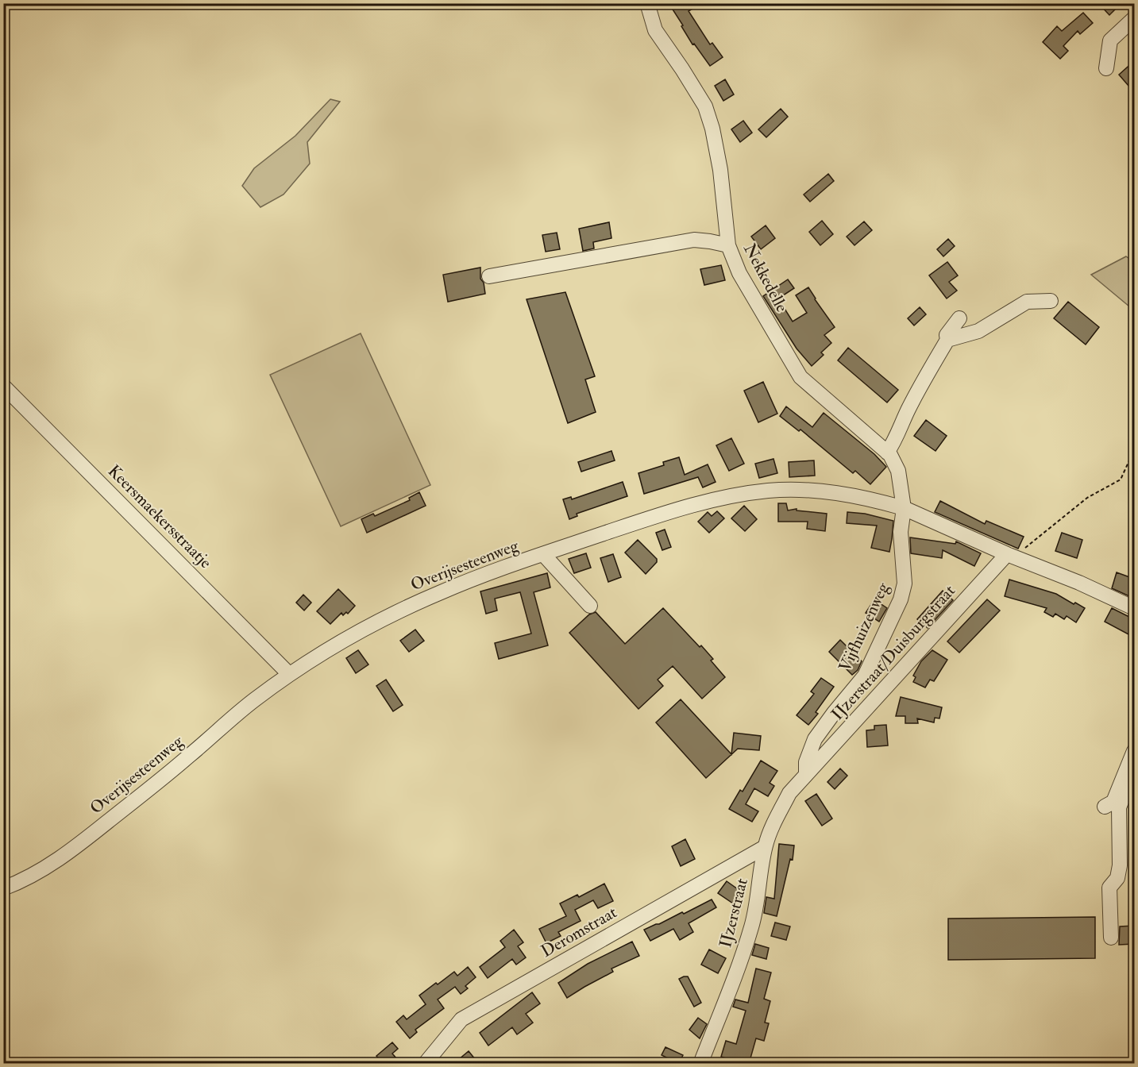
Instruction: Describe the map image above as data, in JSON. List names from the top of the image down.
{
  "streets": {
    "street": [
      "Nekkedelle",
      "Keersmaekersstraatje",
      "Overijsesteenweg",
      "Vijfhuizenweg",
      "IJzerstraat/Duisburgstraat",
      "IJzerstraat",
      "Deromstraat"
    ]
  },
  "crossings": [
    ["Nekkedelle", "Overijsesteenweg"],
    ["Nekkedelle", "Vijfhuizenweg"],
    ["Keersmaekersstraatje", "Overijsesteenweg"],
    ["Overijsesteenweg", "Vijfhuizenweg"],
    ["Overijsesteenweg", "IJzerstraat/Duisburgstraat"],
    ["Vijfhuizenweg", "IJzerstraat/Duisburgstraat"],
    ["Vijfhuizenweg", "IJzerstraat"],
    ["IJzerstraat/Duisburgstraat", "IJzerstraat"],
    ["IJzerstraat", "Deromstraat"]
  ]
}
